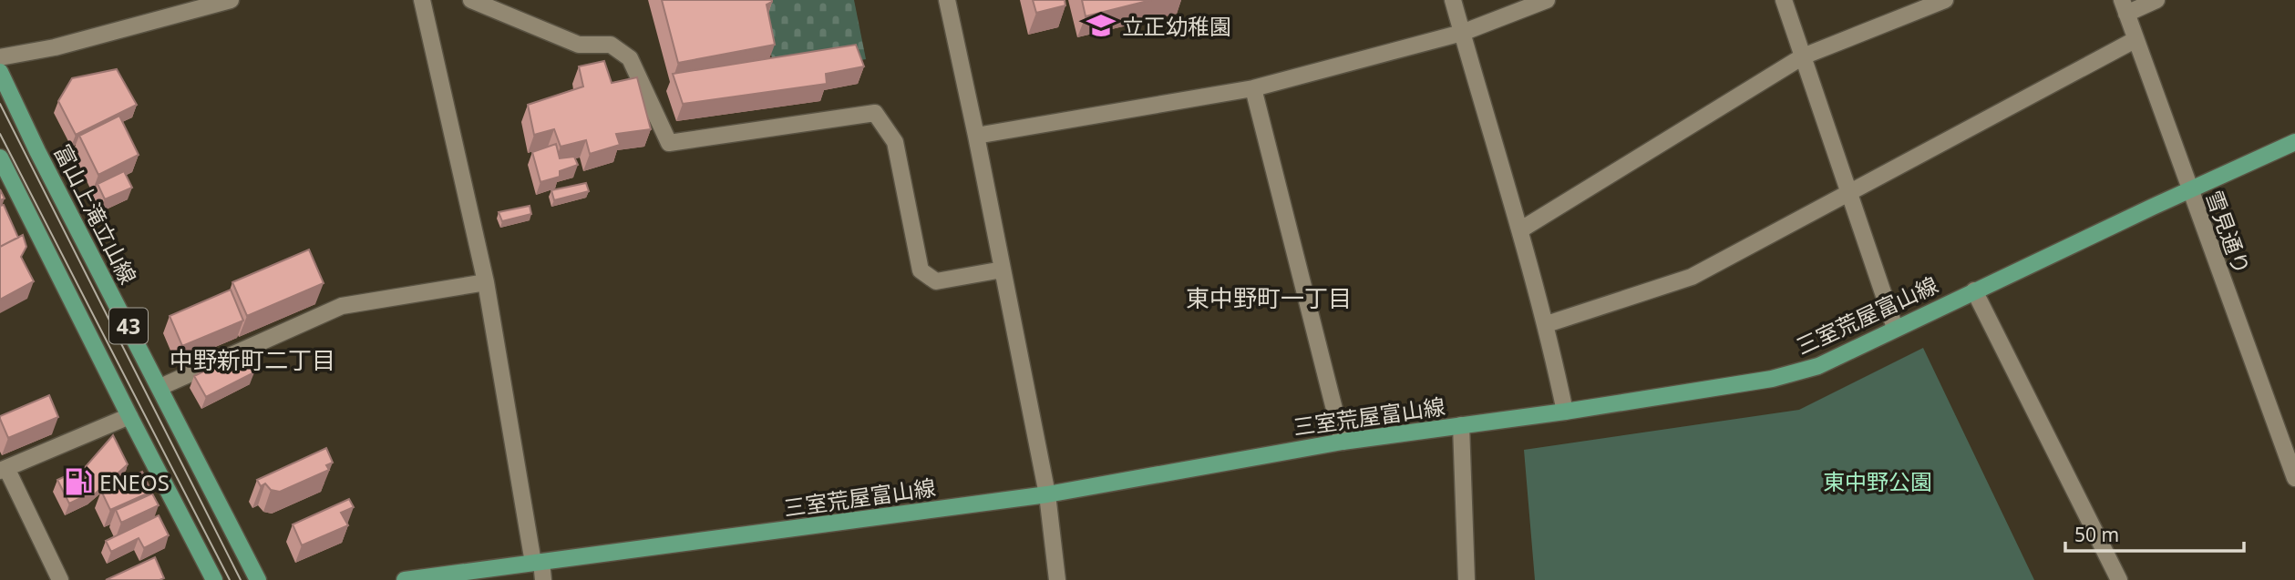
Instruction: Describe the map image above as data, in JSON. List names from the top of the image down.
{
  "streets": {
    "main road": ["富山上滝立山線", "三室荒屋富山線", "43"],
    "street": ["雪見通り"]
  },
  "crossings": [
    ["雪見通り", "三室荒屋富山線"]
  ],
  "districts": ["東中野町一丁目", "中野新町二丁目"],
  "parks": ["東中野公園"],
  "places": {
    "school or university": ["立正幼稚園"],
    "fuel station": ["ENEOS"]
  },
  "scale_bar": "50 m"
}
